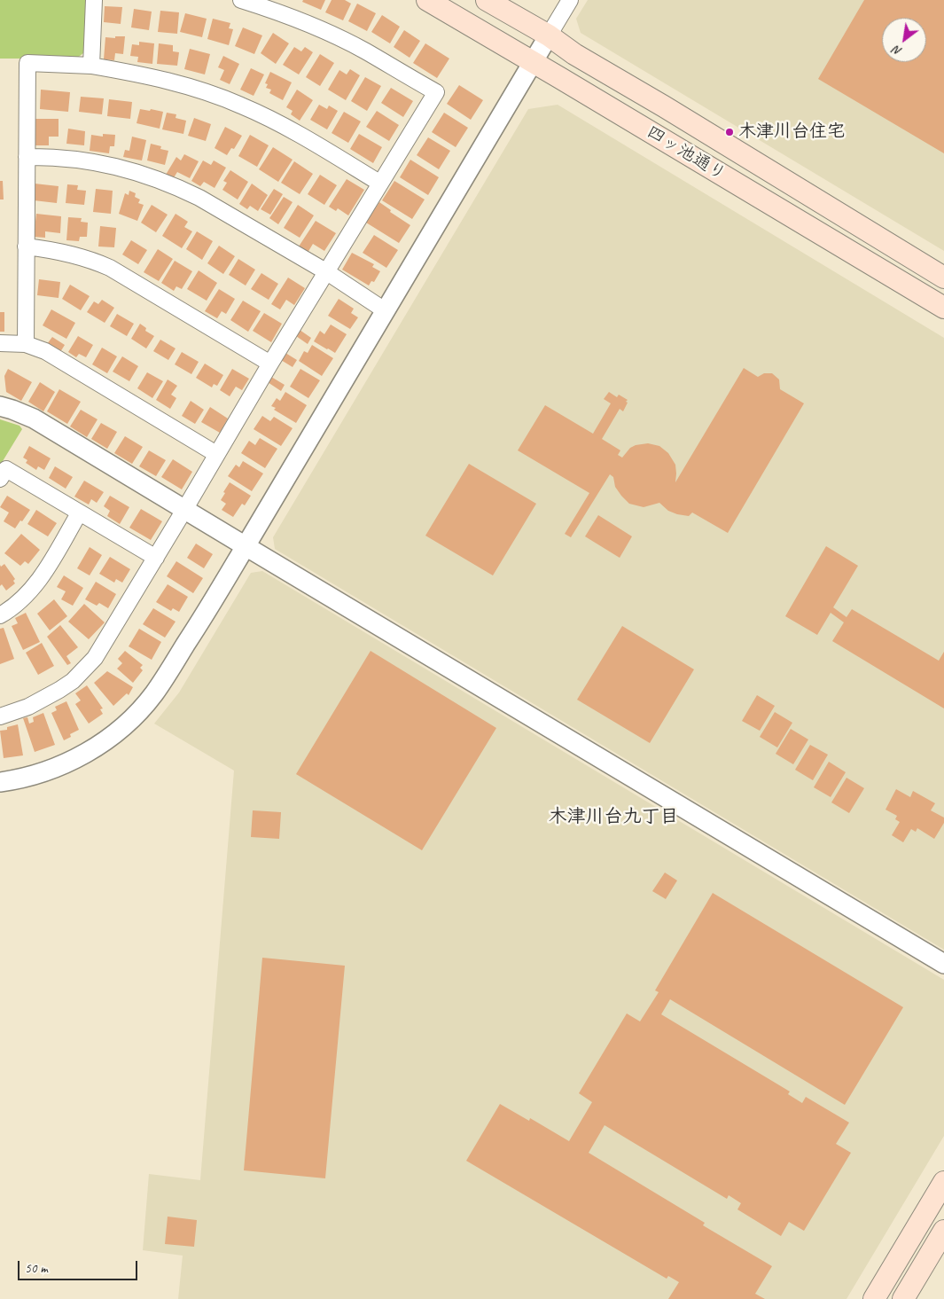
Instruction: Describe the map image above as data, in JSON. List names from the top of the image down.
{
  "streets": {
    "main road": ["四ッ池通り"]
  },
  "districts": ["木津川台九丁目"],
  "places": ["木津川台住宅"],
  "scale_bar": "50 m",
  "north": "bottom left"
}
